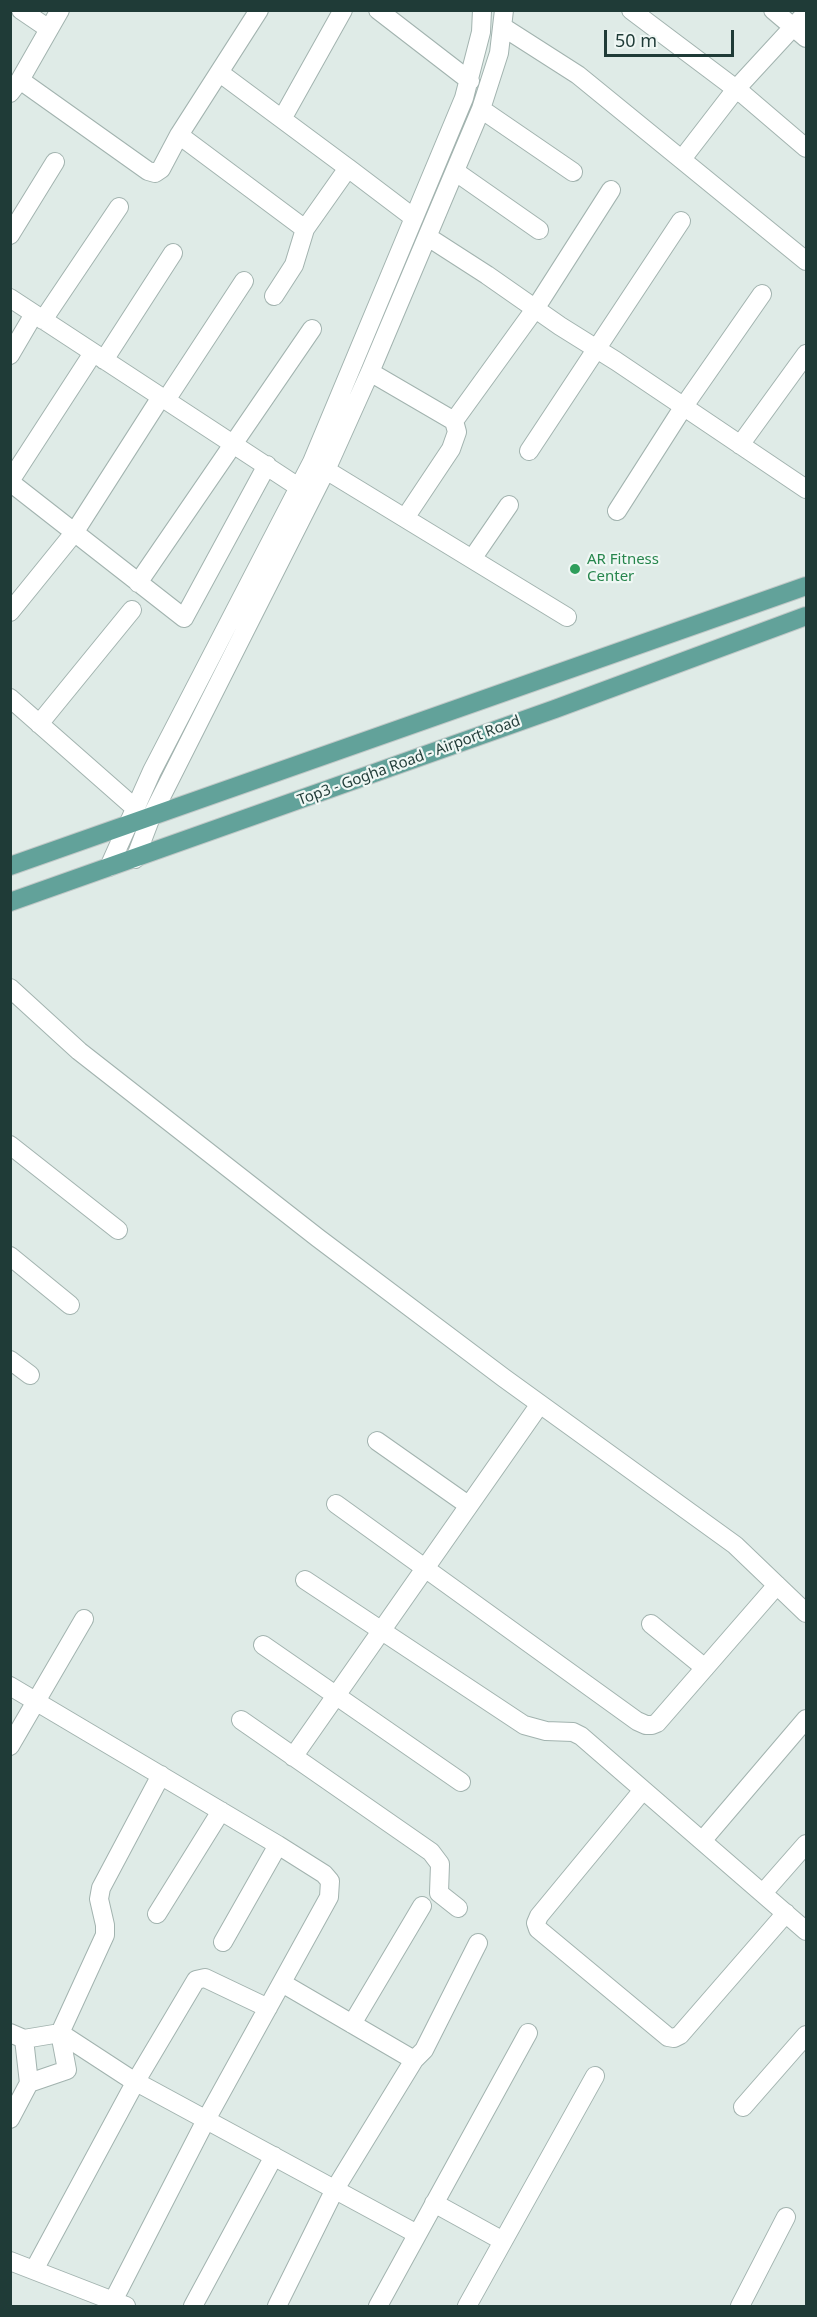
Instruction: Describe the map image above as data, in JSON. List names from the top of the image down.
{
  "streets": {
    "main road": ["Top3 - Gogha Road - Airport Road"]
  },
  "places": ["AR Fitness Center"],
  "scale_bar": "50 m"
}
